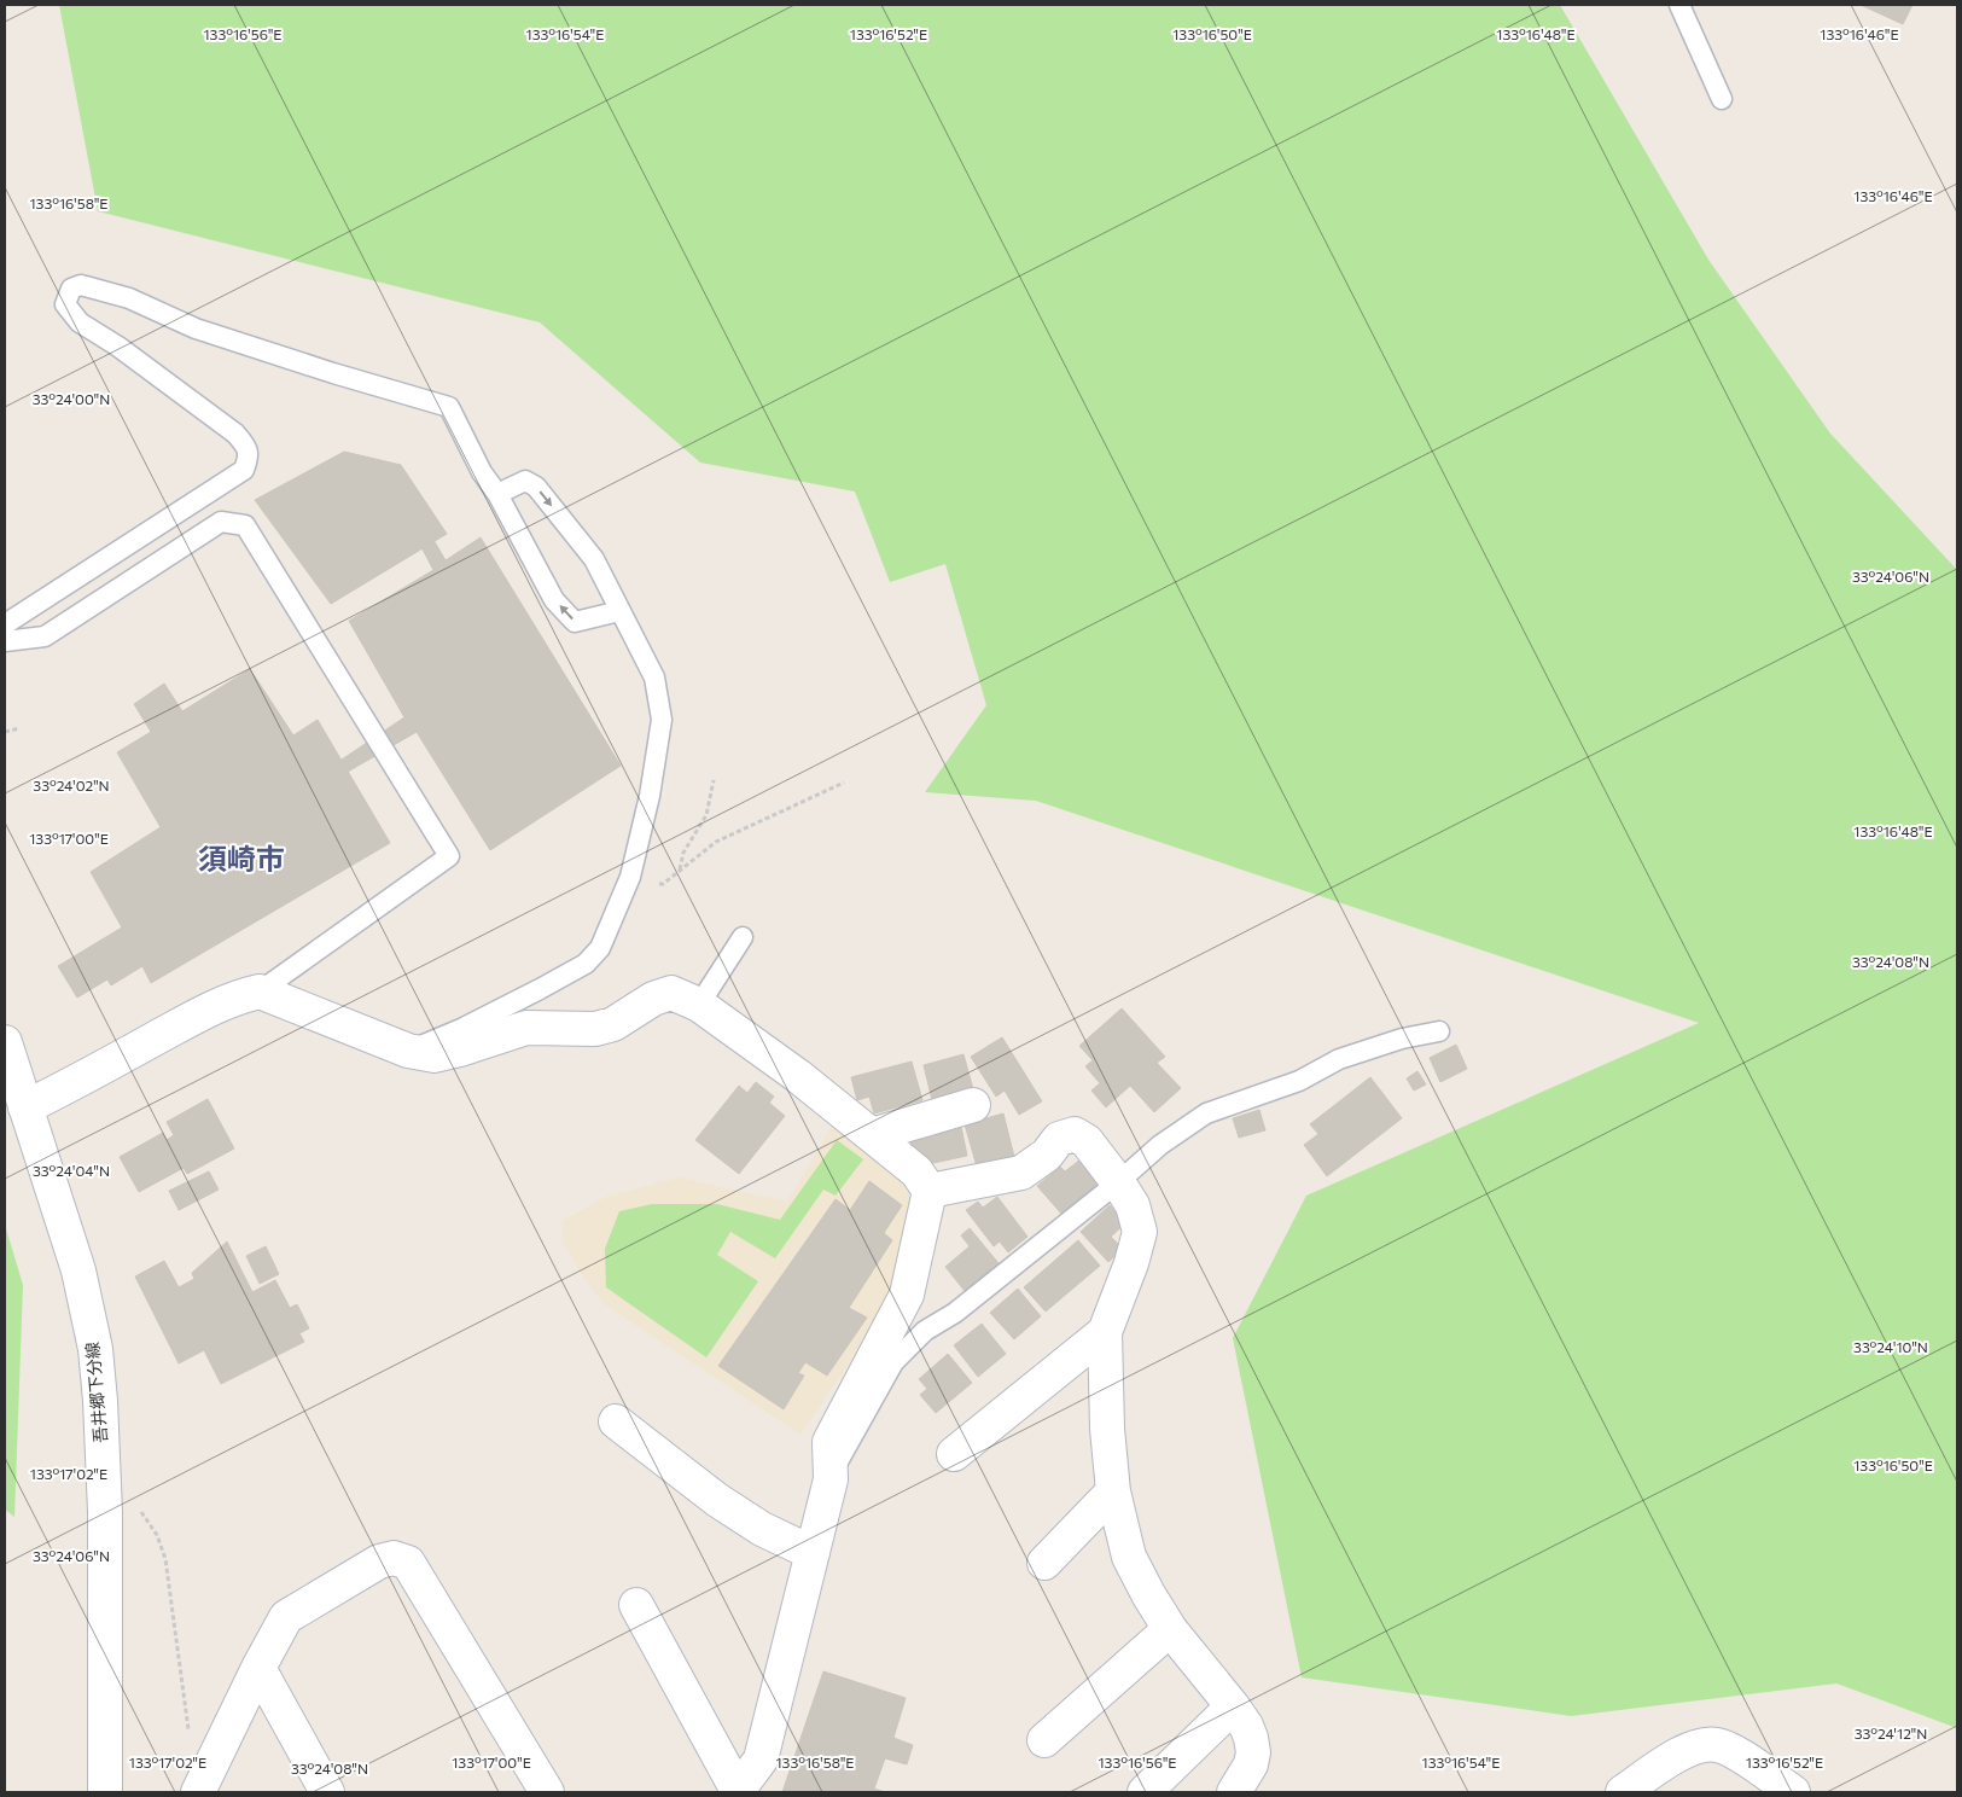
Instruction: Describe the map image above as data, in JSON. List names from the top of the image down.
{
  "streets": {
    "street": ["吾井郷下分線"]
  },
  "districts": ["須崎市"],
  "coordinates": [
    "133°16'56\"E",
    "133°16'54\"E",
    "133°16'52\"E",
    "133°16'50\"E",
    "133°16'48\"E",
    "133°16'46\"E",
    "133°16'58\"E",
    "33°24'00\"N",
    "33°24'06\"N",
    "33°24'02\"N",
    "133°17'00\"E",
    "33°24'08\"N",
    "33°24'04\"N",
    "33°24'10\"N",
    "133°17'02\"E",
    "33°24'12\"N"
  ]
}
